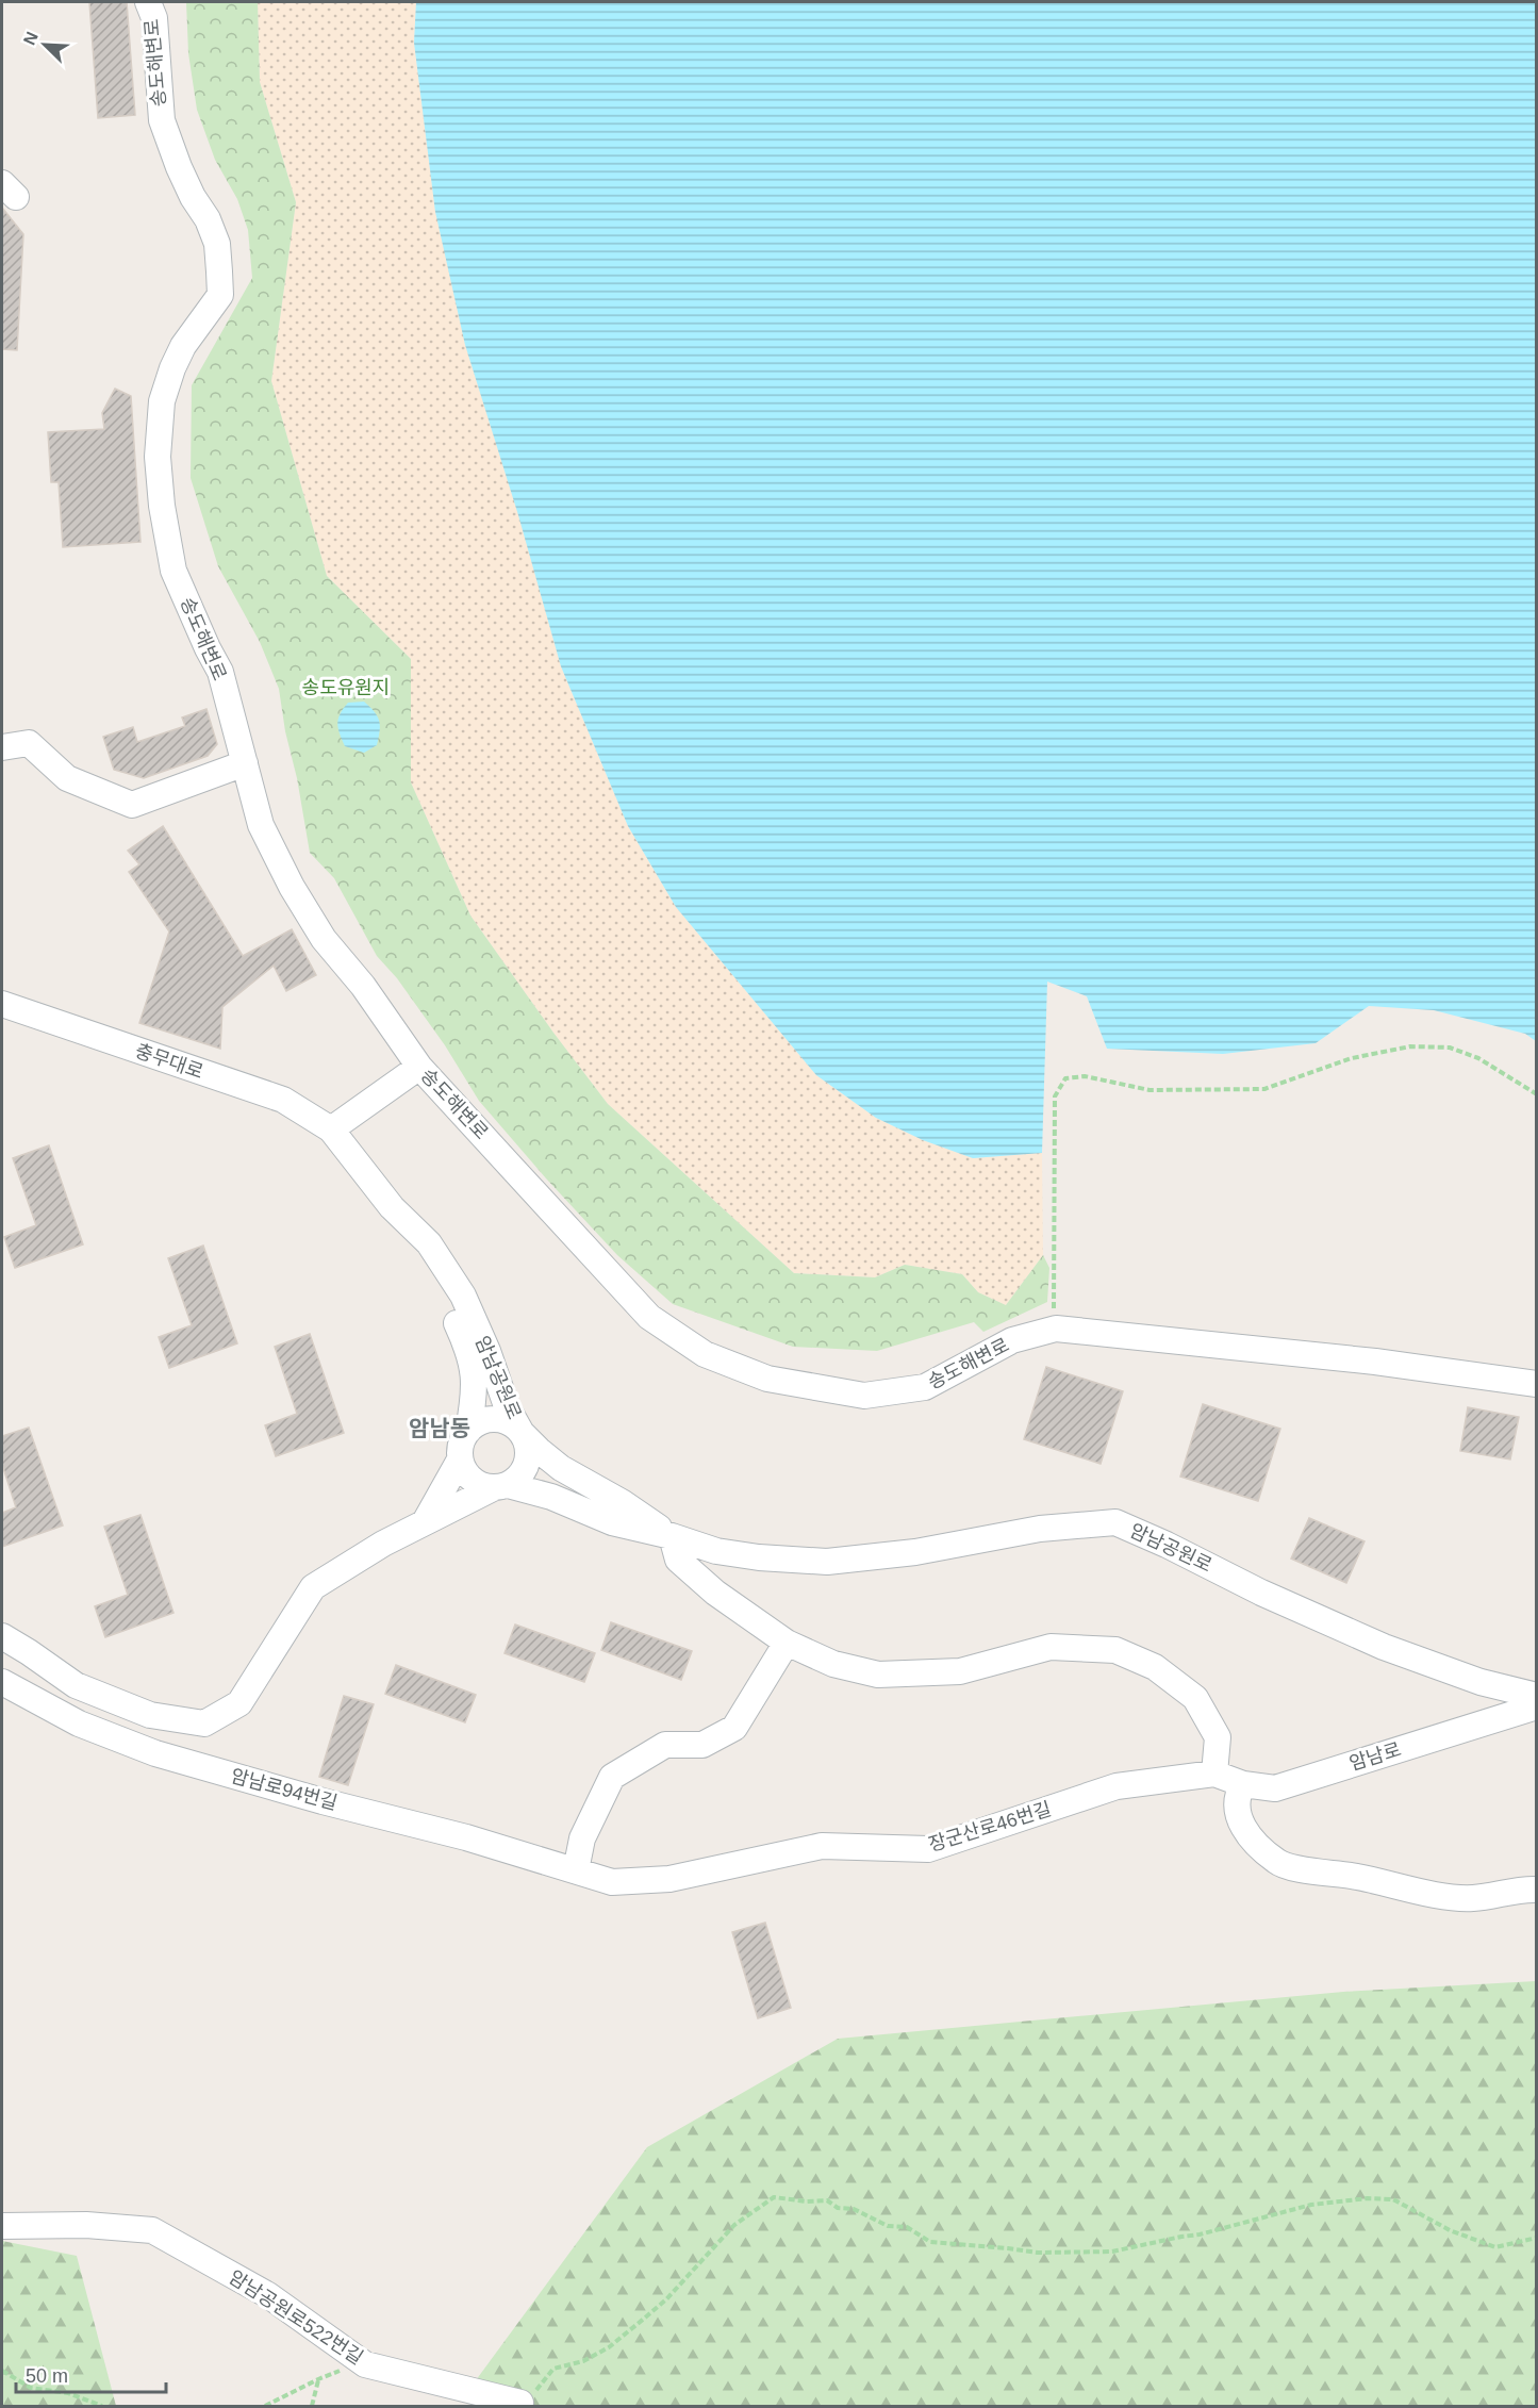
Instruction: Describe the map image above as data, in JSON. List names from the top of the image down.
{
  "streets": {
    "street": [
      "송도해변로",
      "충무대로",
      "암남공원로",
      "암남로",
      "암남로94번길",
      "장군산로46번길",
      "암남공원로522번길"
    ]
  },
  "crossings": [
    ["충무대로", "암남공원로"],
    ["암남로", "장군산로46번길"],
    ["암남로94번길", "장군산로46번길"]
  ],
  "districts": ["암남동"],
  "parks": ["송도유원지"],
  "scale_bar": "50 m",
  "north": "top left"
}
